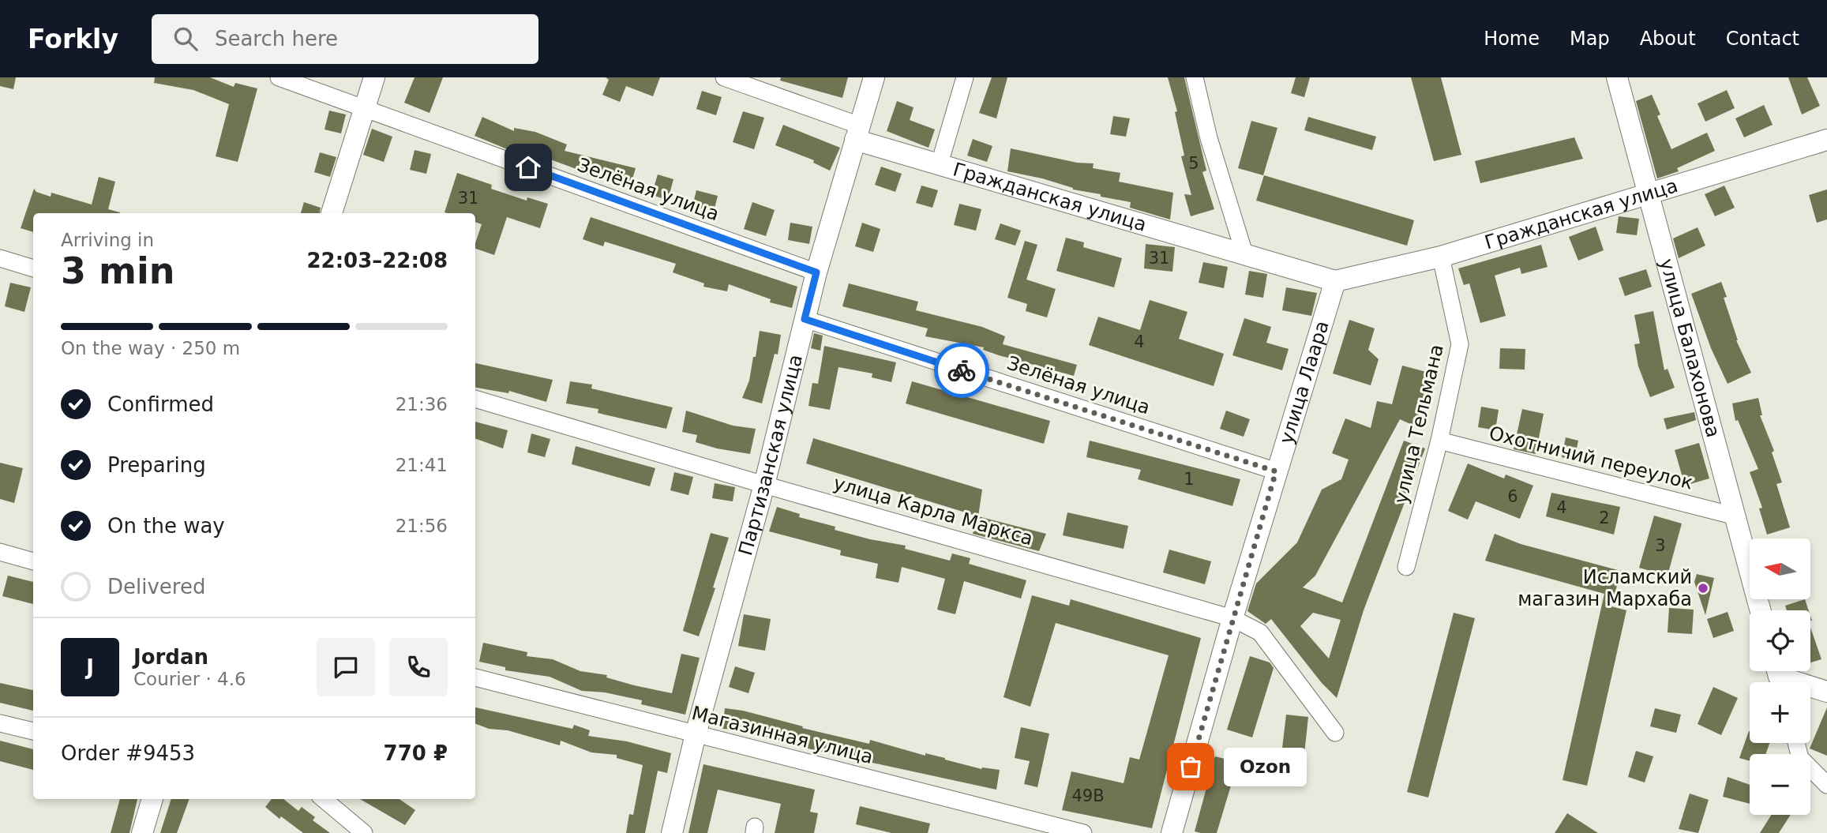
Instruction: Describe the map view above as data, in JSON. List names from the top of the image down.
{
  "streets": {
    "street": [
      "Зелёная улица",
      "Гражданская улица",
      "улица Балахонова",
      "улица Лаара",
      "улица Тельмана",
      "Партизанская улица",
      "Охотничий переулок",
      "улица Карла Маркса",
      "Магазинная улица"
    ]
  },
  "crossings": [
    ["Зелёная улица", "улица Лаара"],
    ["Зелёная улица", "Партизанская улица"],
    ["Гражданская улица", "улица Балахонова"],
    ["Гражданская улица", "улица Лаара"],
    ["Гражданская улица", "улица Тельмана"],
    ["Гражданская улица", "Партизанская улица"],
    ["улица Балахонова", "Охотничий переулок"],
    ["улица Лаара", "улица Карла Маркса"],
    ["улица Тельмана", "Охотничий переулок"],
    ["Партизанская улица", "улица Карла Маркса"],
    ["Партизанская улица", "Магазинная улица"]
  ],
  "places": ["Исламский магазин Мархаба", "Ozon"],
  "house_numbers": [
    "5",
    "31",
    "31",
    "4",
    "1",
    "6",
    "4",
    "2",
    "3",
    "49В"
  ],
  "north": "left",
  "page": {
    "header": "Forkly",
    "search": "Search here",
    "nav": [
      "Home",
      "Map",
      "About",
      "Contact"
    ],
    "heading": ["3 min", "Arriving in", "22:03–22:08"],
    "panel": [
      "Jordan",
      "Courier · 4.6",
      "Order #9453",
      "770 ₽"
    ],
    "bar": "On the way · 250 m",
    "list": [
      ["Confirmed", "21:36"],
      ["Preparing", "21:41"],
      ["On the way", "21:56"],
      "Delivered"
    ],
    "map_buttons": ["+", "−"],
    "round": "J",
    "bubble": "Ozon"
  }
}
